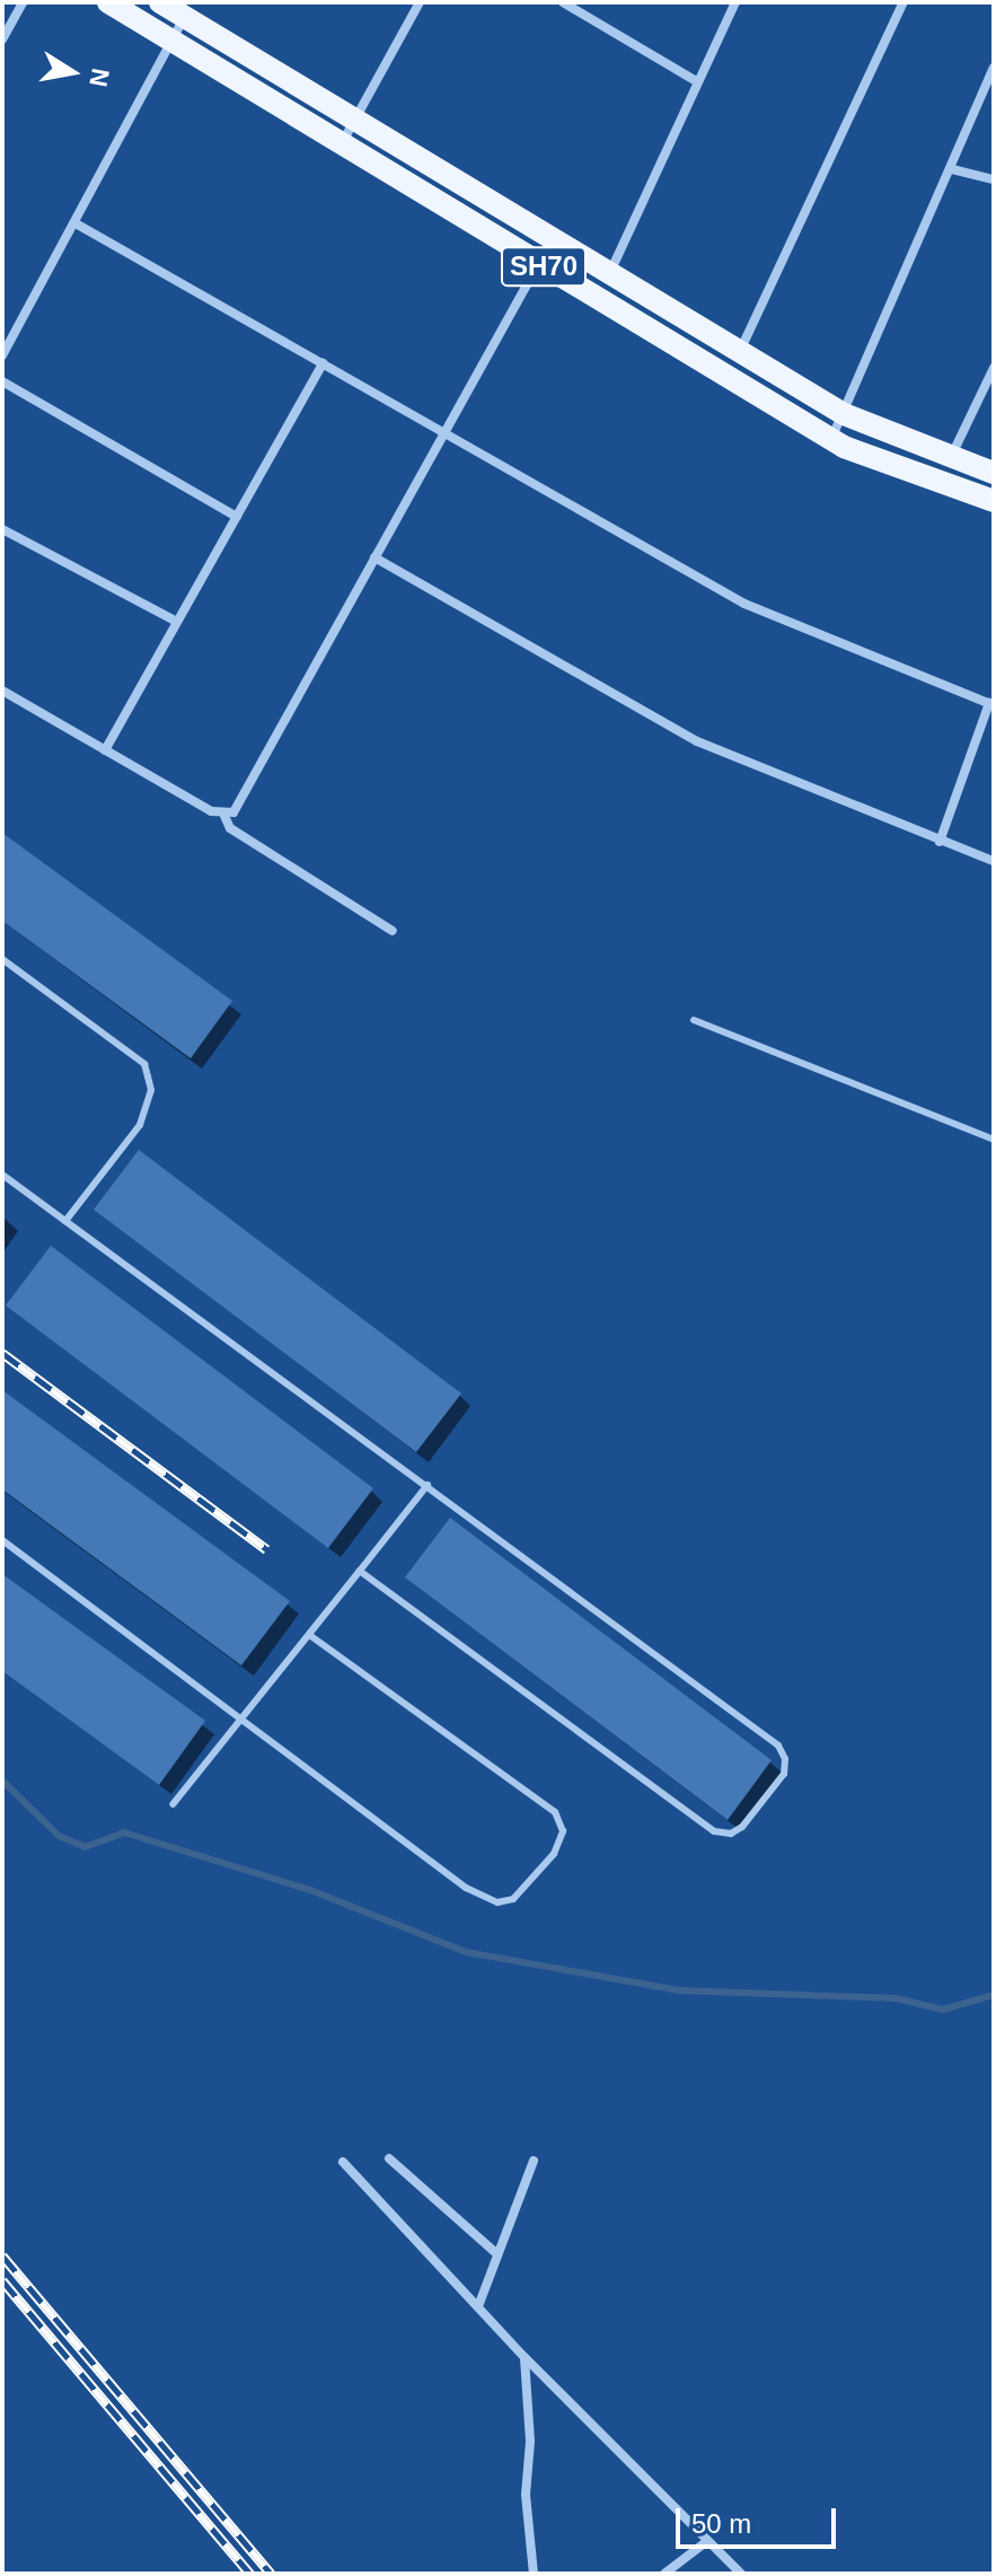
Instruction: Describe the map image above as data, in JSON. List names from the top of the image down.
{
  "streets": {
    "main road": ["SH70"]
  },
  "scale_bar": "50 m",
  "north": "right"
}
